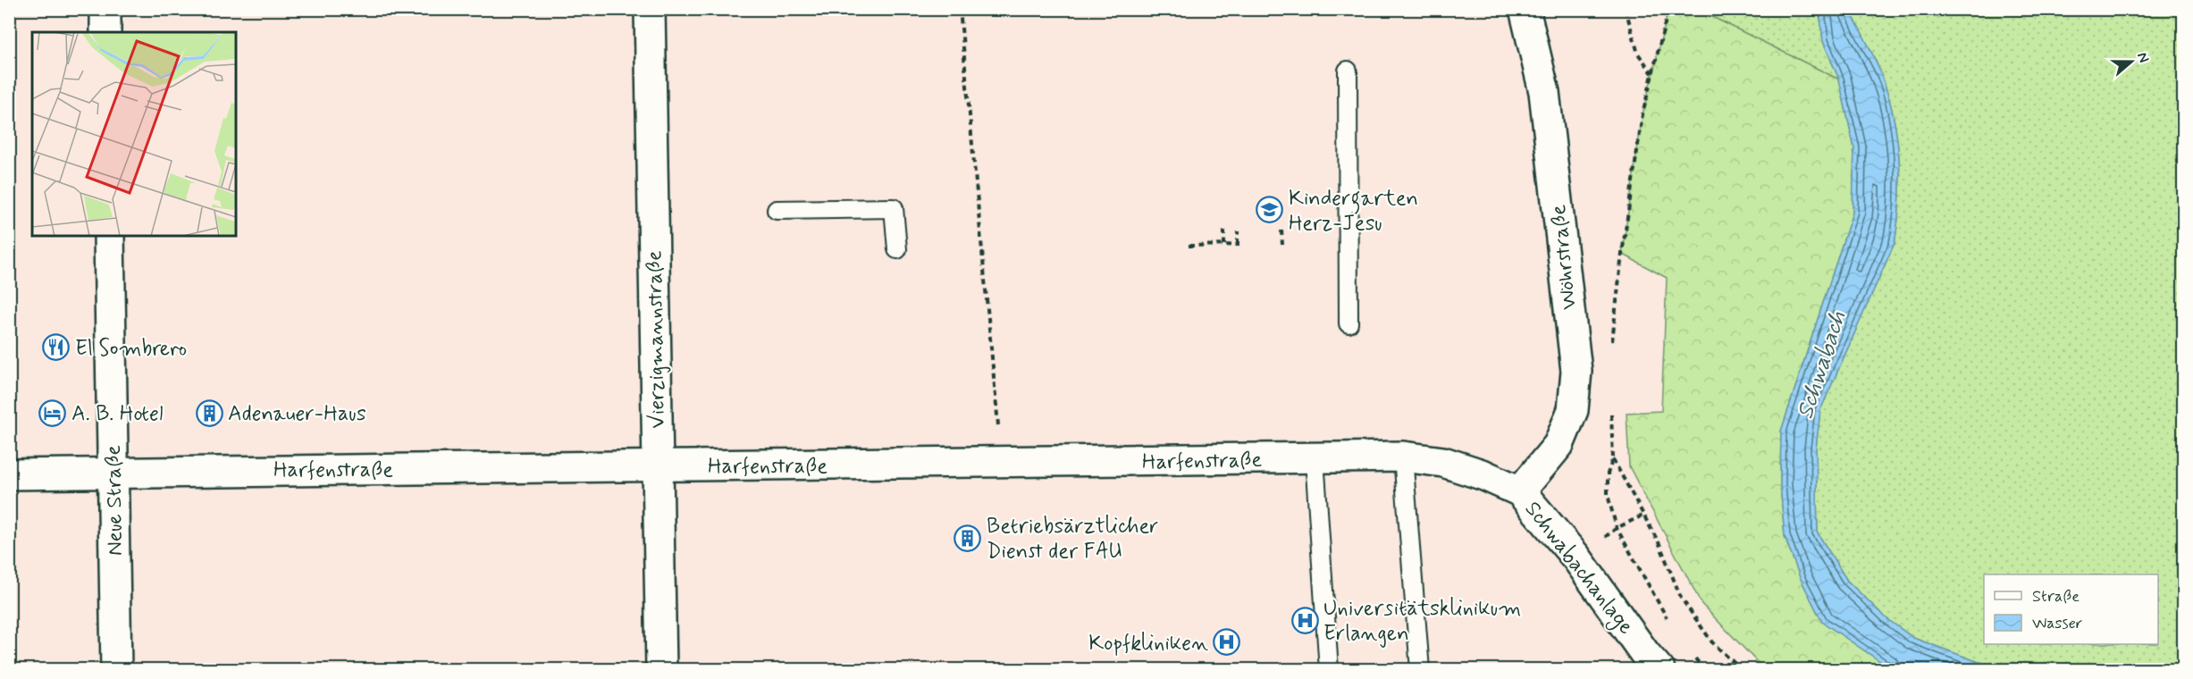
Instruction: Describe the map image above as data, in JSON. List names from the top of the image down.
{
  "streets": {
    "street": [
      "Wöhrstraße",
      "Vierzigmannstraße",
      "Harfenstraße",
      "Neue Straße",
      "Schwabachanlage"
    ]
  },
  "crossings": [
    ["Wöhrstraße", "Harfenstraße"],
    ["Wöhrstraße", "Schwabachanlage"],
    ["Vierzigmannstraße", "Harfenstraße"],
    ["Harfenstraße", "Neue Straße"],
    ["Harfenstraße", "Schwabachanlage"]
  ],
  "water": ["Schwabach"],
  "places": {
    "school or university": ["Kindergarten Herz-Jesu"],
    "restaurant": ["El Sombrero"],
    "hotel": ["A. B. Hotel"],
    "building": ["Adenauer-Haus", "Betriebsärztlicher Dienst der FAU"],
    "hospital": ["Universitätsklinikum Erlangen", "Kopfkliniken"]
  },
  "legend": ["Straße", "Wasser"],
  "north": "right"
}
